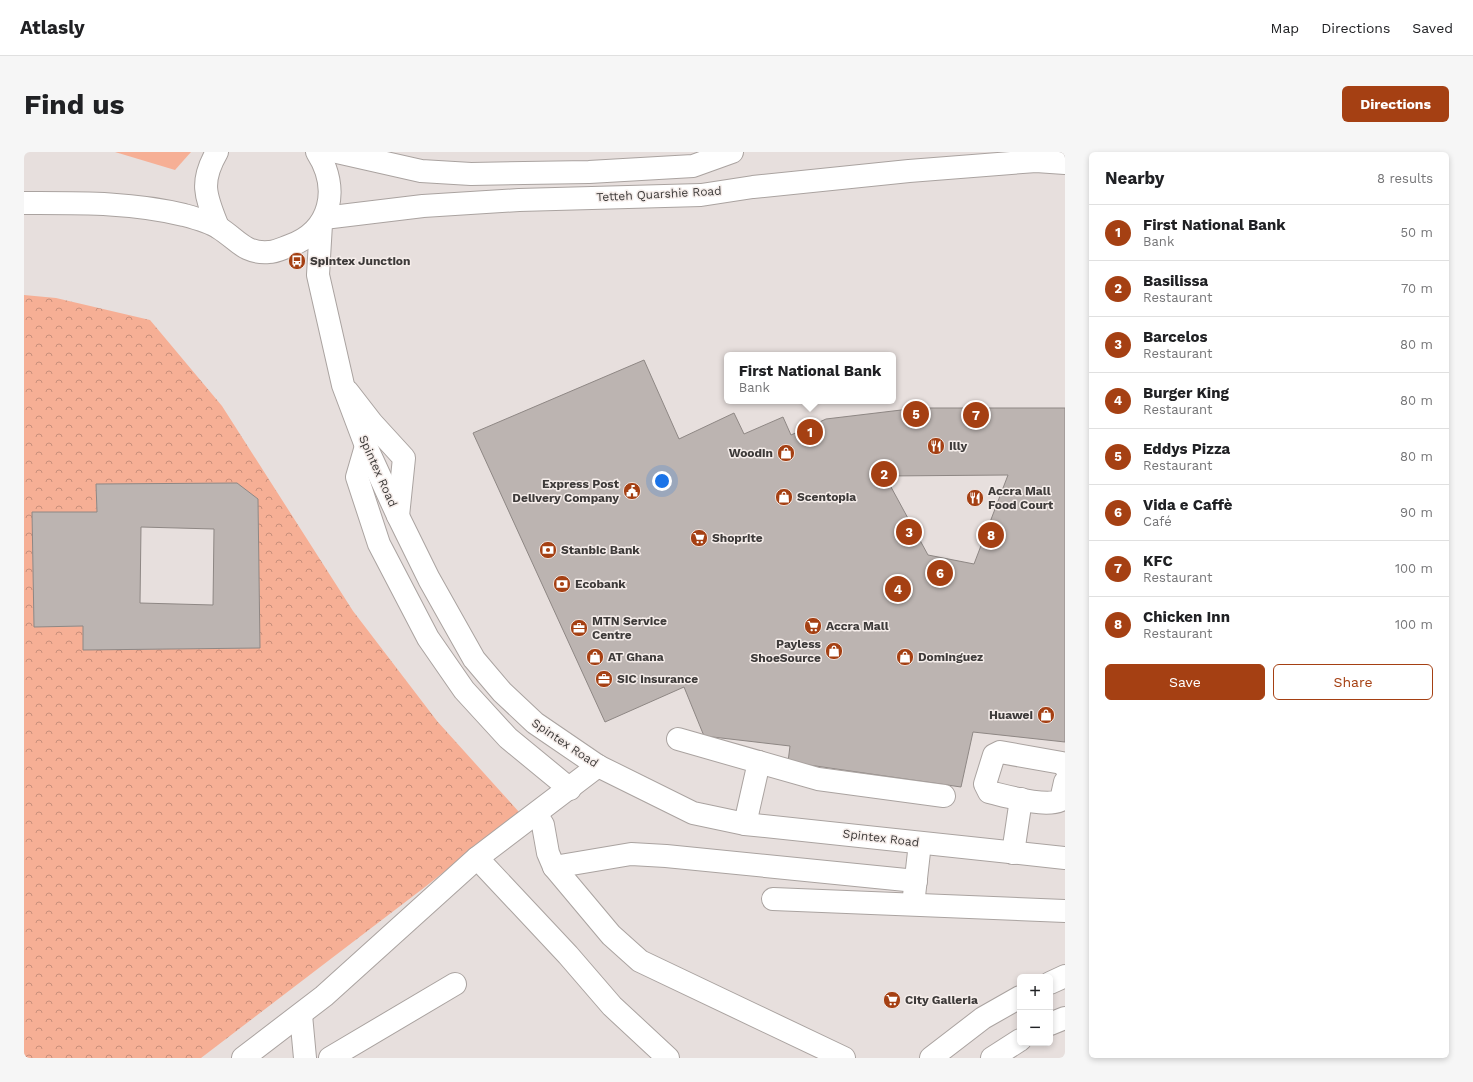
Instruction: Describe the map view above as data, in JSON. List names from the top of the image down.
{
  "streets": {
    "main road": ["Tetteh Quarshie Road", "Spintex Road"]
  },
  "crossings": [
    ["Tetteh Quarshie Road", "Spintex Road"]
  ],
  "places": {
    "bus stop": ["Spintex Junction"],
    "restaurant": ["Illy", "Accra Mall Food Court"],
    "shop": [
      "Woodin",
      "Scentopia",
      "Payless ShoeSource",
      "AT Ghana",
      "Dominguez",
      "Huawei"
    ],
    "public building": ["Express Post Delivery Company"],
    "supermarket": ["Shoprite", "Accra Mall", "City Galleria"],
    "bank": ["Stanbic Bank", "Ecobank"],
    "office": ["MTN Service Centre", "SIC insurance"]
  },
  "page": {
    "header": "Atlasly",
    "nav": ["Map", "Directions", "Saved"],
    "buttons": [
      "Directions",
      ["Save", "Share"]
    ],
    "title": "Find us",
    "heading": ["Nearby", "8 results"],
    "list": [
      {
        "mark": "1",
        "name": "First National Bank",
        "note": "Bank",
        "value": "50 m"
      },
      {
        "mark": "2",
        "name": "Basilissa",
        "note": "Restaurant",
        "value": "70 m"
      },
      {
        "mark": "3",
        "name": "Barcelos",
        "note": "Restaurant",
        "value": "80 m"
      },
      {
        "mark": "4",
        "name": "Burger King",
        "note": "Restaurant",
        "value": "80 m"
      },
      {
        "mark": "5",
        "name": "Eddys Pizza",
        "note": "Restaurant",
        "value": "80 m"
      },
      {
        "mark": "6",
        "name": "Vida e Caffè",
        "note": "Café",
        "value": "90 m"
      },
      {
        "mark": "7",
        "name": "KFC",
        "note": "Restaurant",
        "value": "100 m"
      },
      {
        "mark": "8",
        "name": "Chicken Inn",
        "note": "Restaurant",
        "value": "100 m"
      }
    ],
    "popup": ["First National Bank", "Bank"],
    "pins": [
      "5",
      "7",
      "1",
      "2",
      "3",
      "8",
      "6",
      "4"
    ],
    "map_buttons": ["+", "−"]
  }
}
